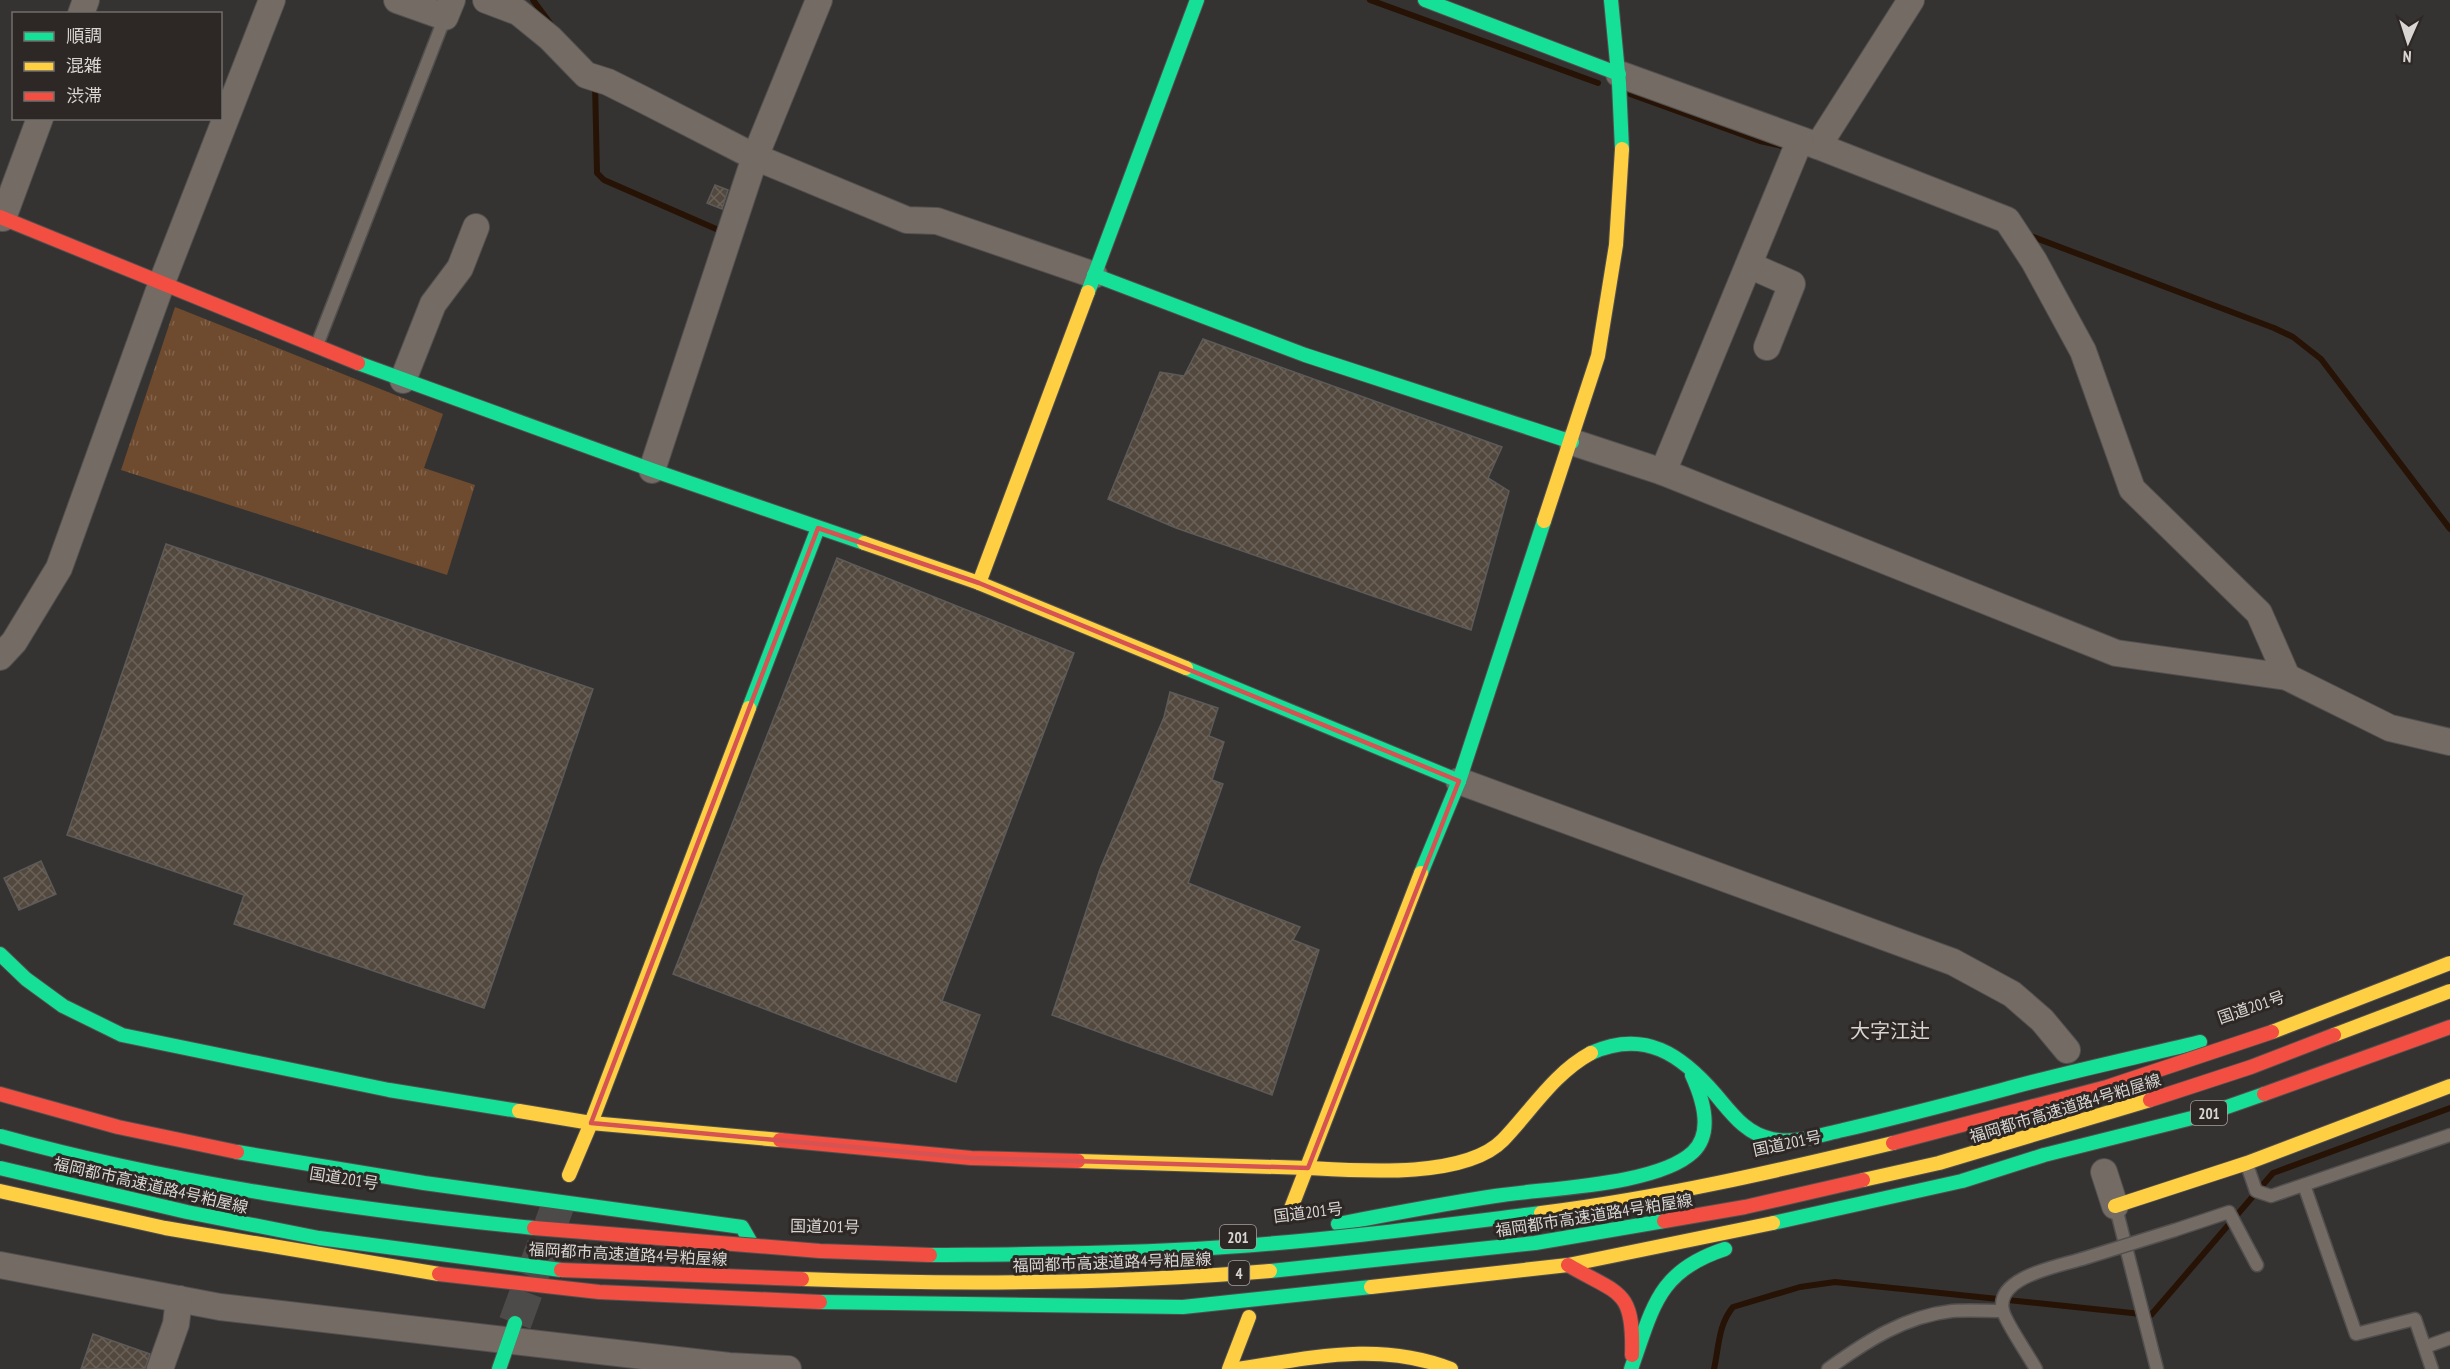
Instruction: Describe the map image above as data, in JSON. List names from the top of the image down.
{
  "streets": {
    "main road": [
      "国道201号",
      "福岡都市高速道路4号粕屋線",
      "201",
      "4"
    ]
  },
  "districts": ["大字江辻"],
  "legend": ["順調", "混雑", "渋滞"],
  "north": "bottom"
}
